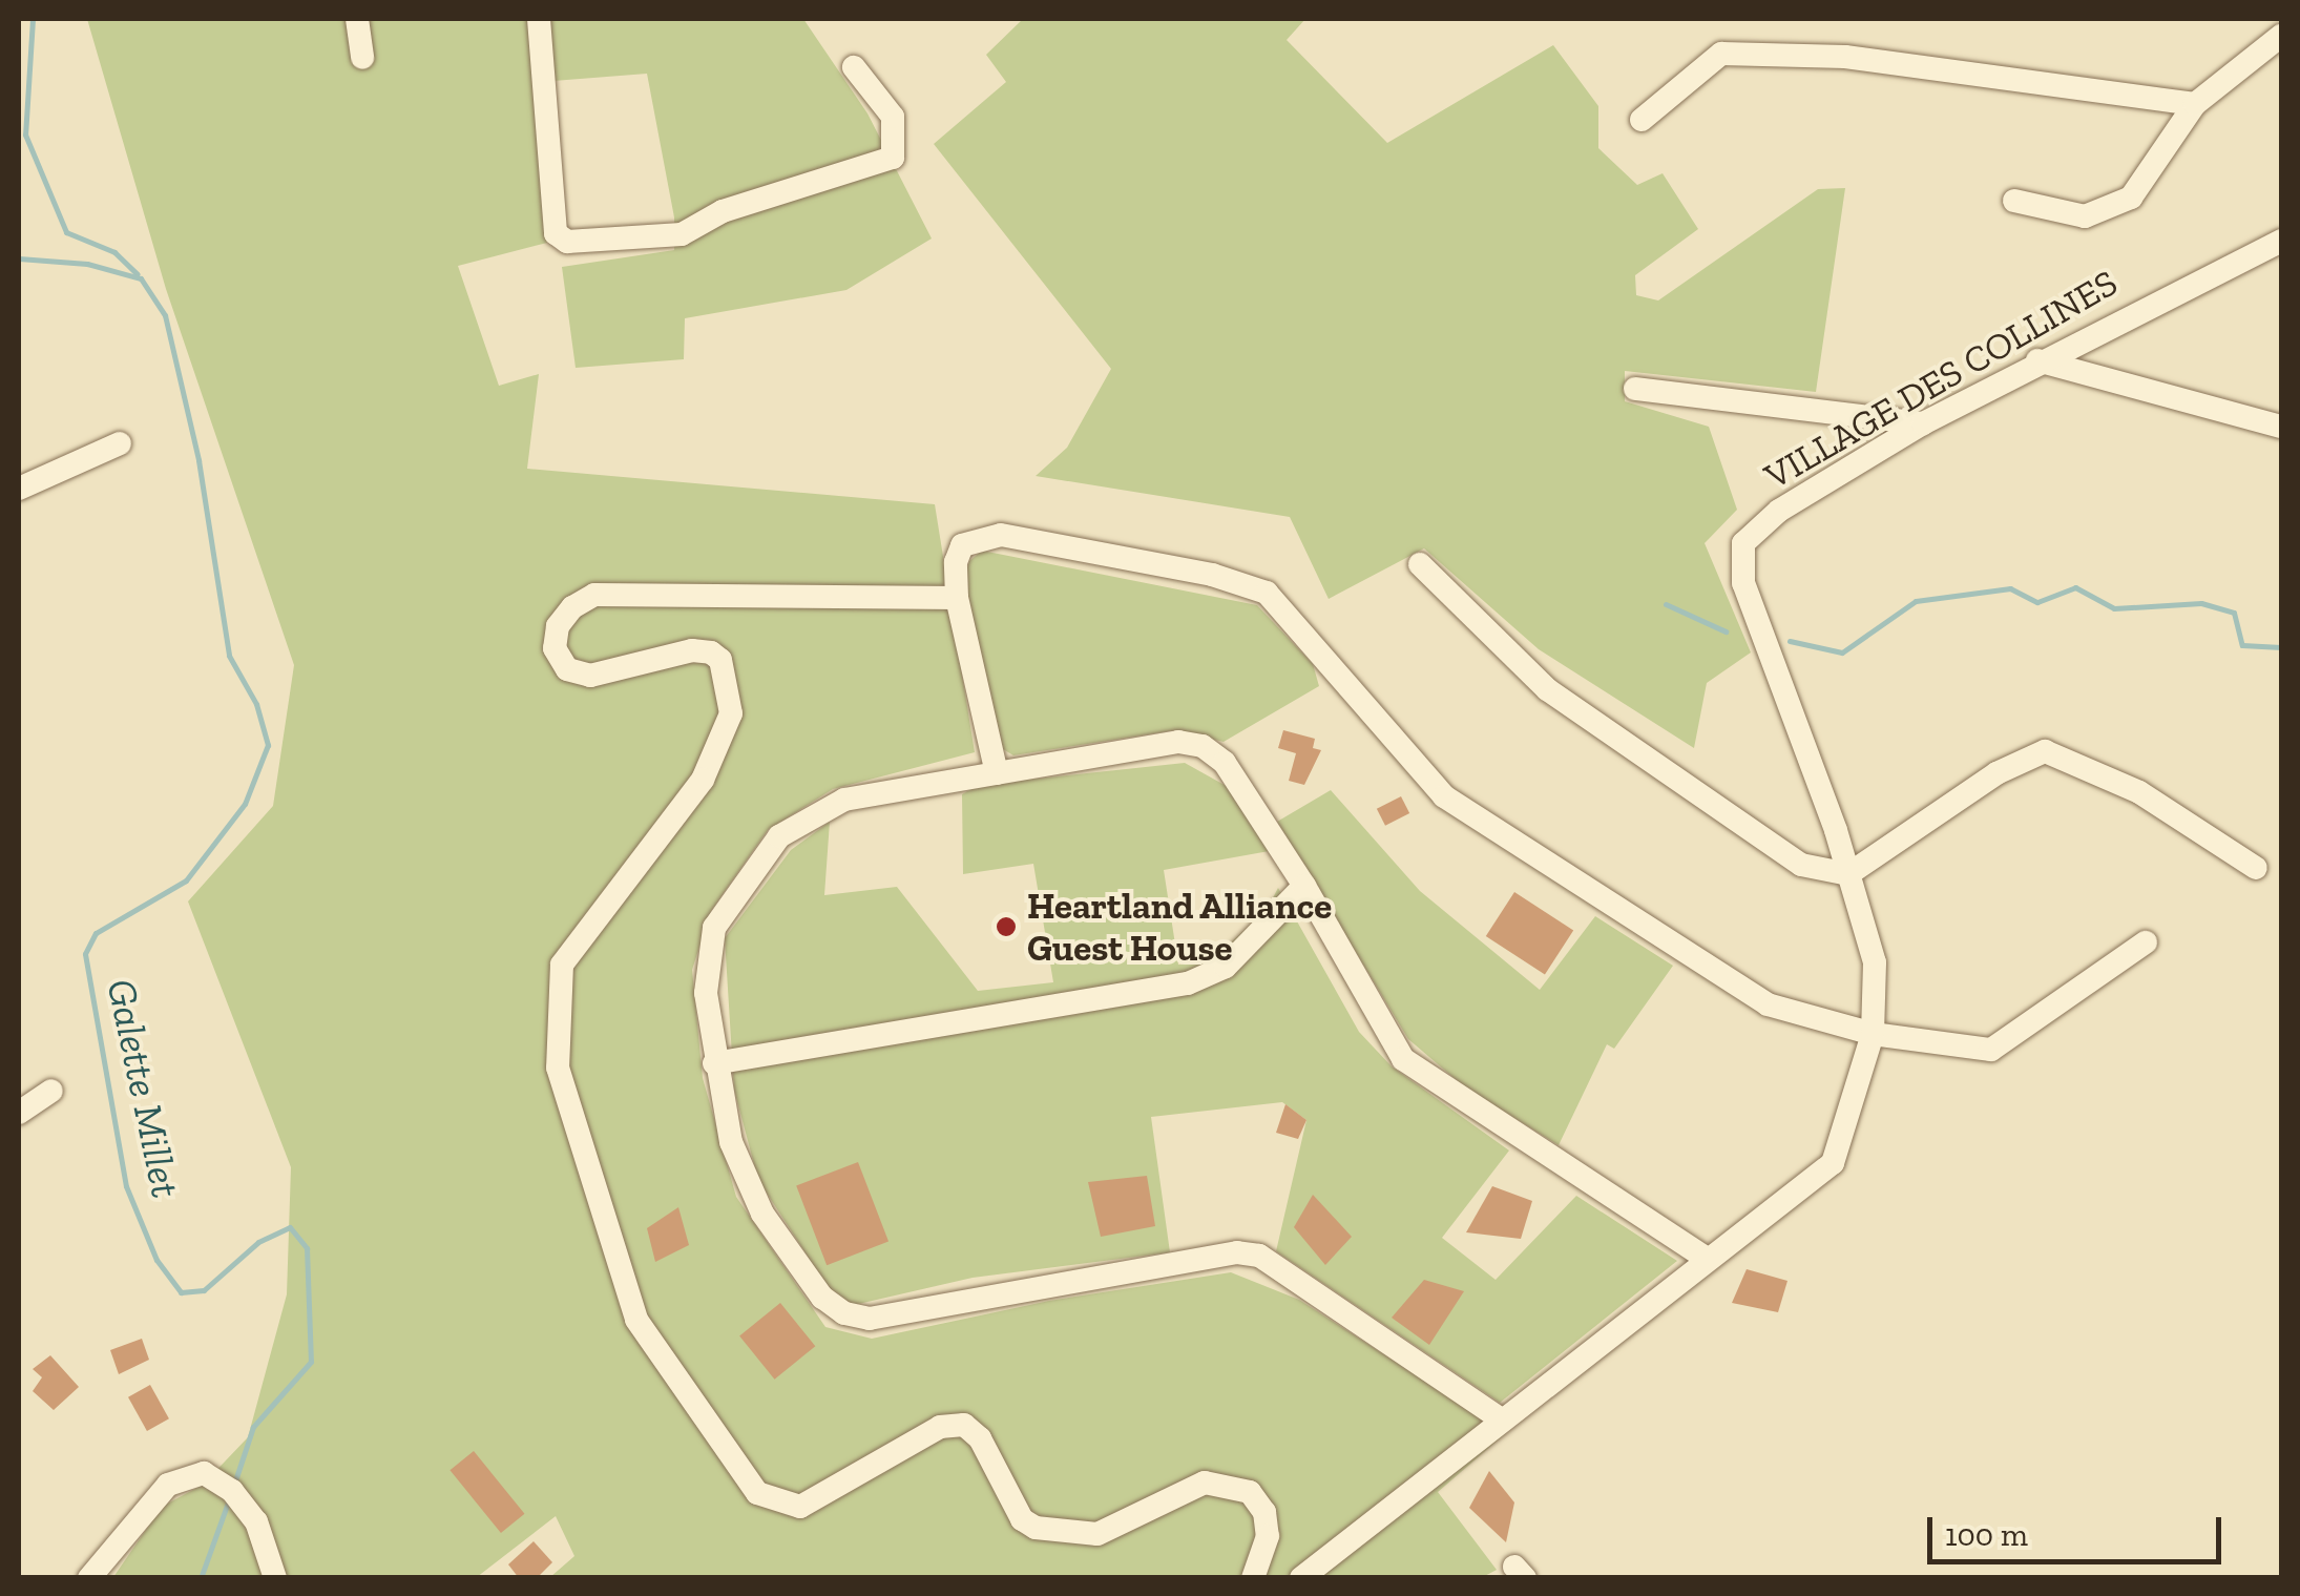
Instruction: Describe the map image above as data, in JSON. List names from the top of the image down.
{
  "streets": {
    "street": ["VILLAGE DES COLLINES"]
  },
  "water": ["Galette Millet"],
  "places": ["Heartland Alliance Guest House"],
  "scale_bar": "100 m"
}
